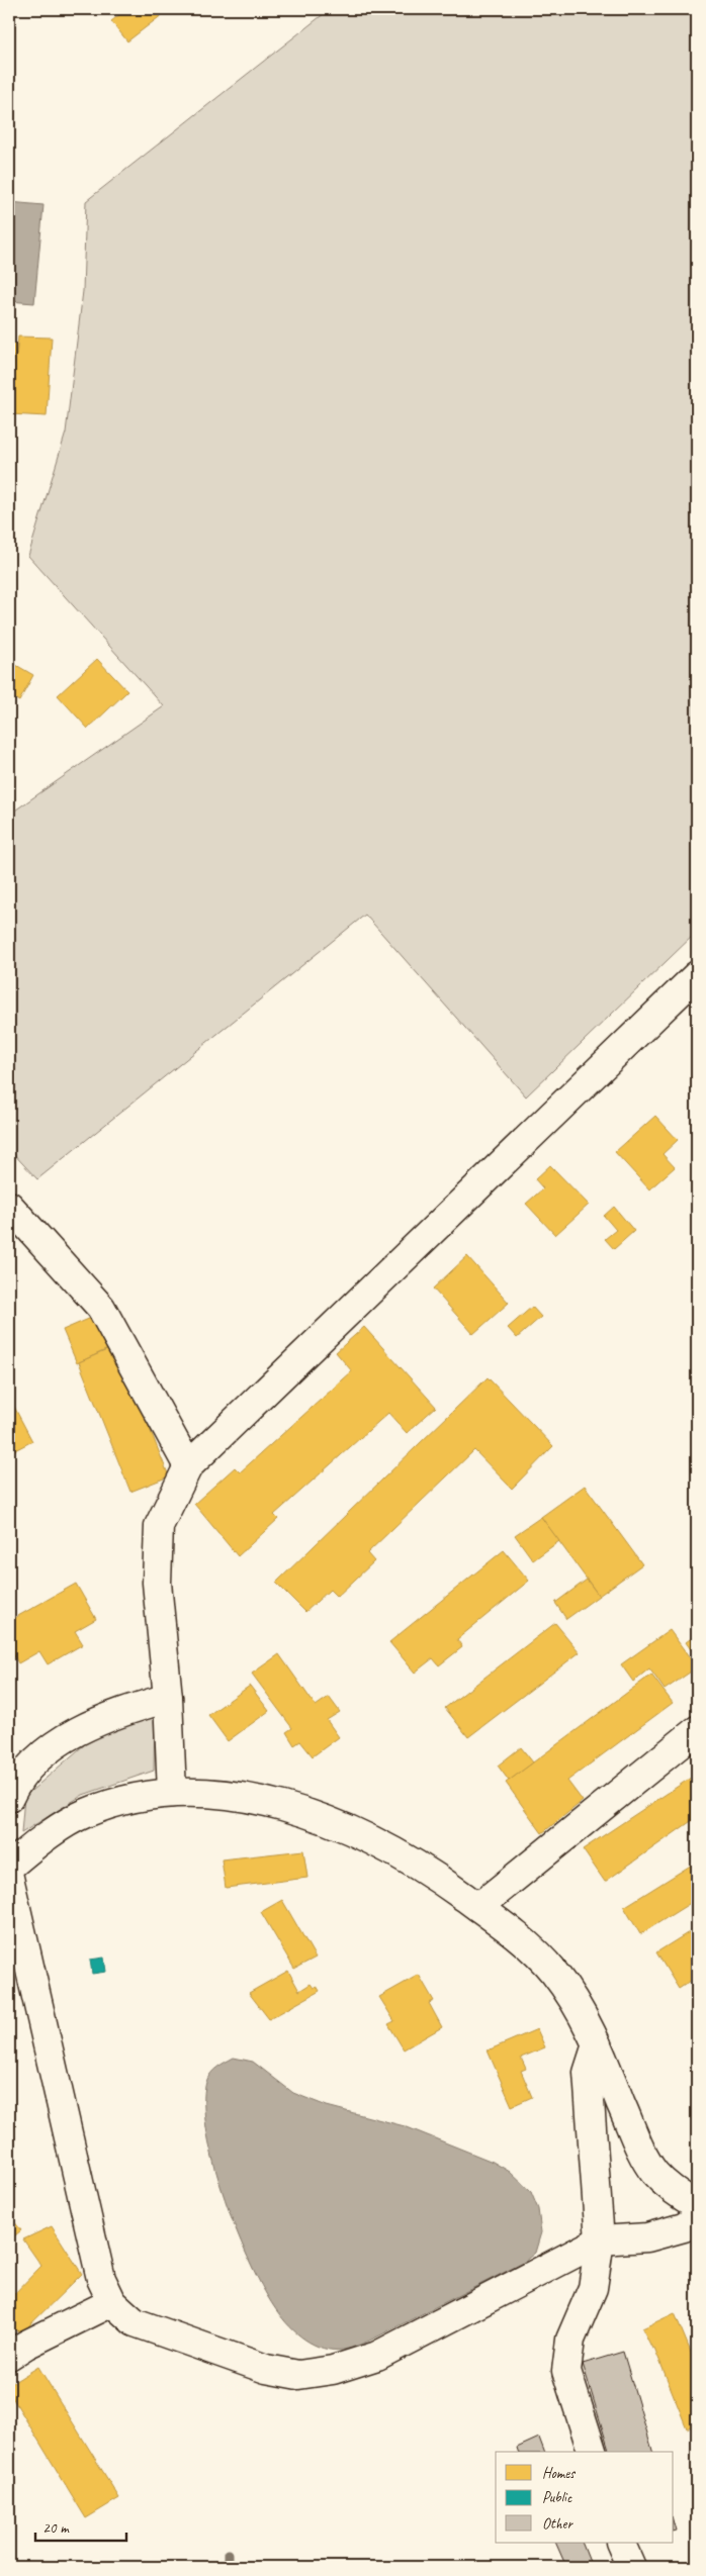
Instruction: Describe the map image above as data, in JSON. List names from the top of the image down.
{
  "legend": ["Homes", "Public", "Other"],
  "scale_bar": "20 m"
}
